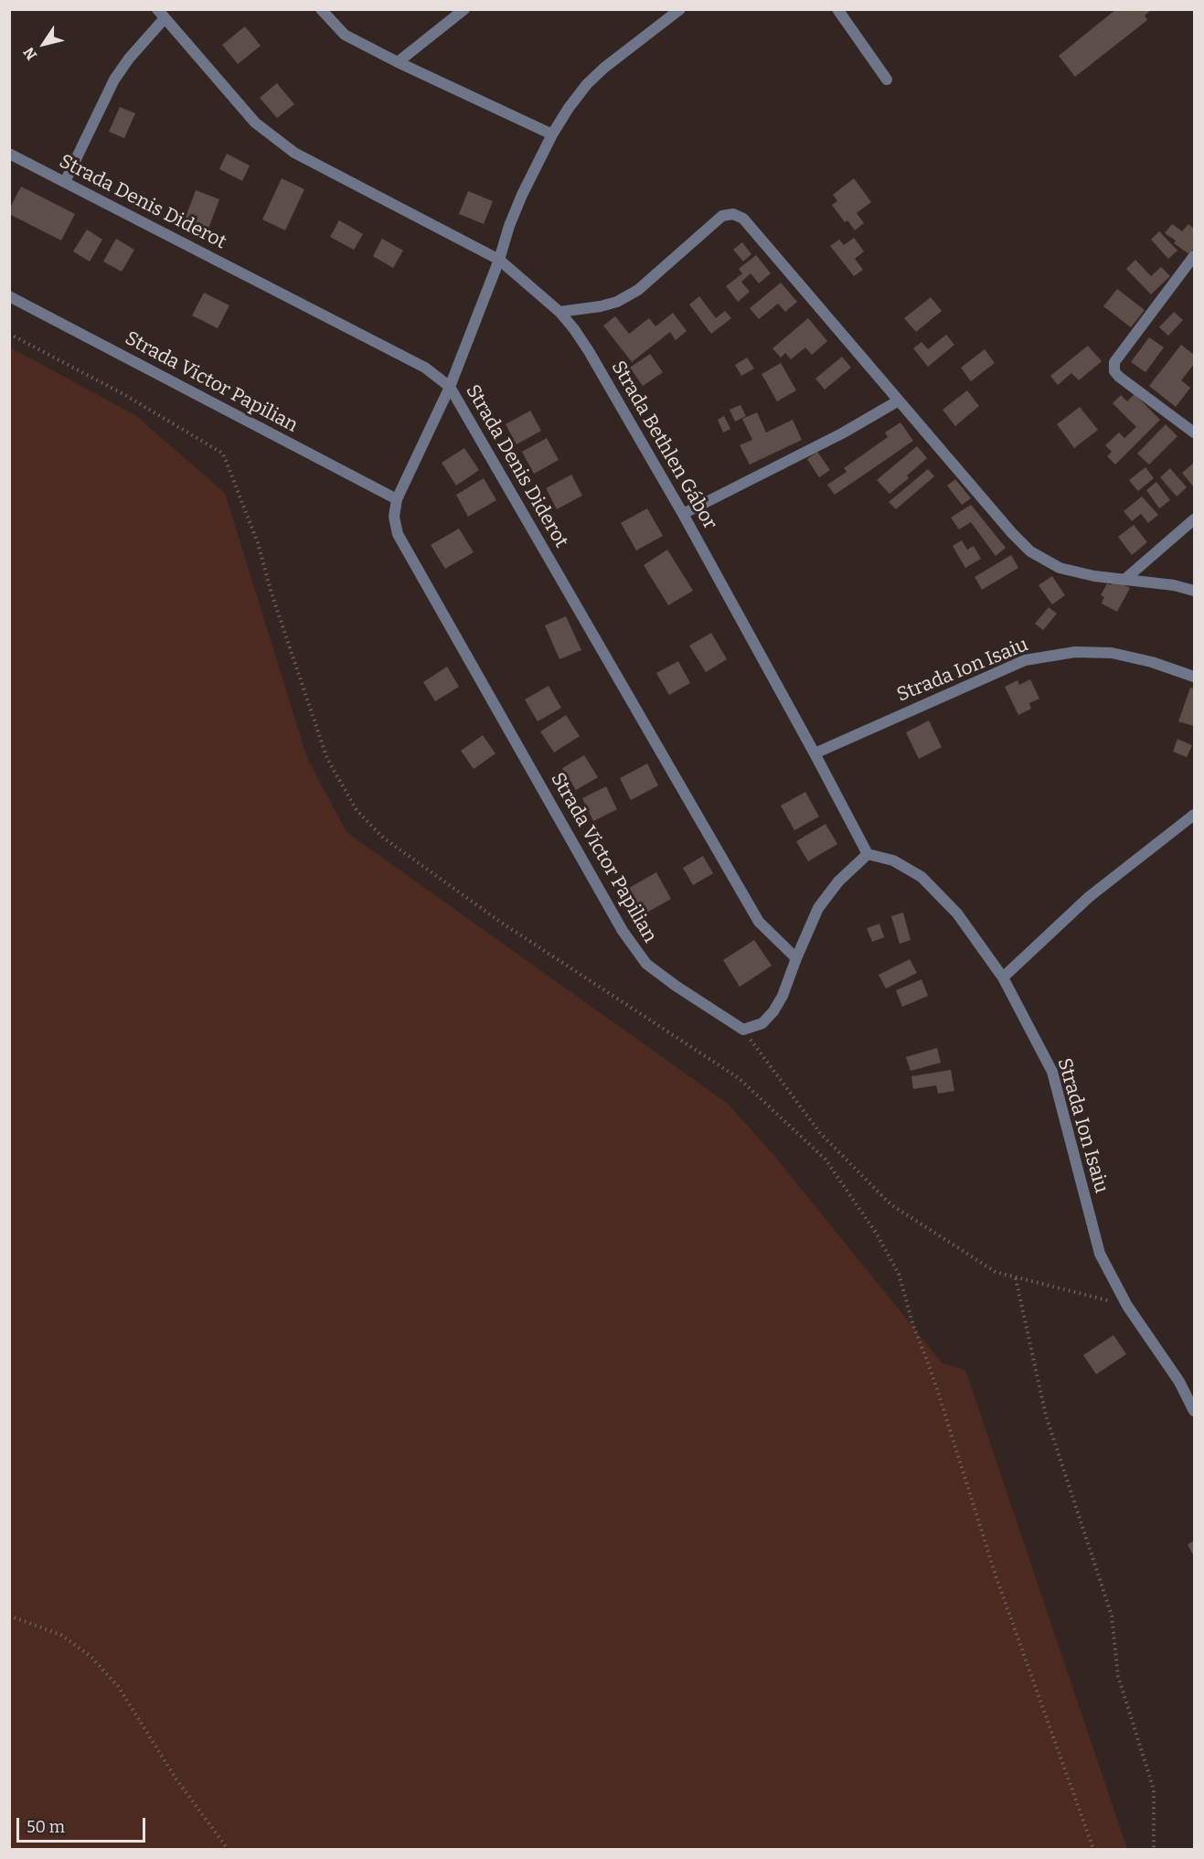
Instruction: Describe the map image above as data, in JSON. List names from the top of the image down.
{
  "streets": {
    "street": [
      "Strada Denis Diderot",
      "Strada Victor Papilian",
      "Strada Bethlen Gábor",
      "Strada Ion Isaiu"
    ]
  },
  "crossings": [
    ["Strada Denis Diderot", "Strada Victor Papilian"],
    ["Strada Victor Papilian", "Strada Bethlen Gábor"],
    ["Strada Bethlen Gábor", "Strada Ion Isaiu"]
  ],
  "scale_bar": "50 m",
  "north": "bottom left"
}
